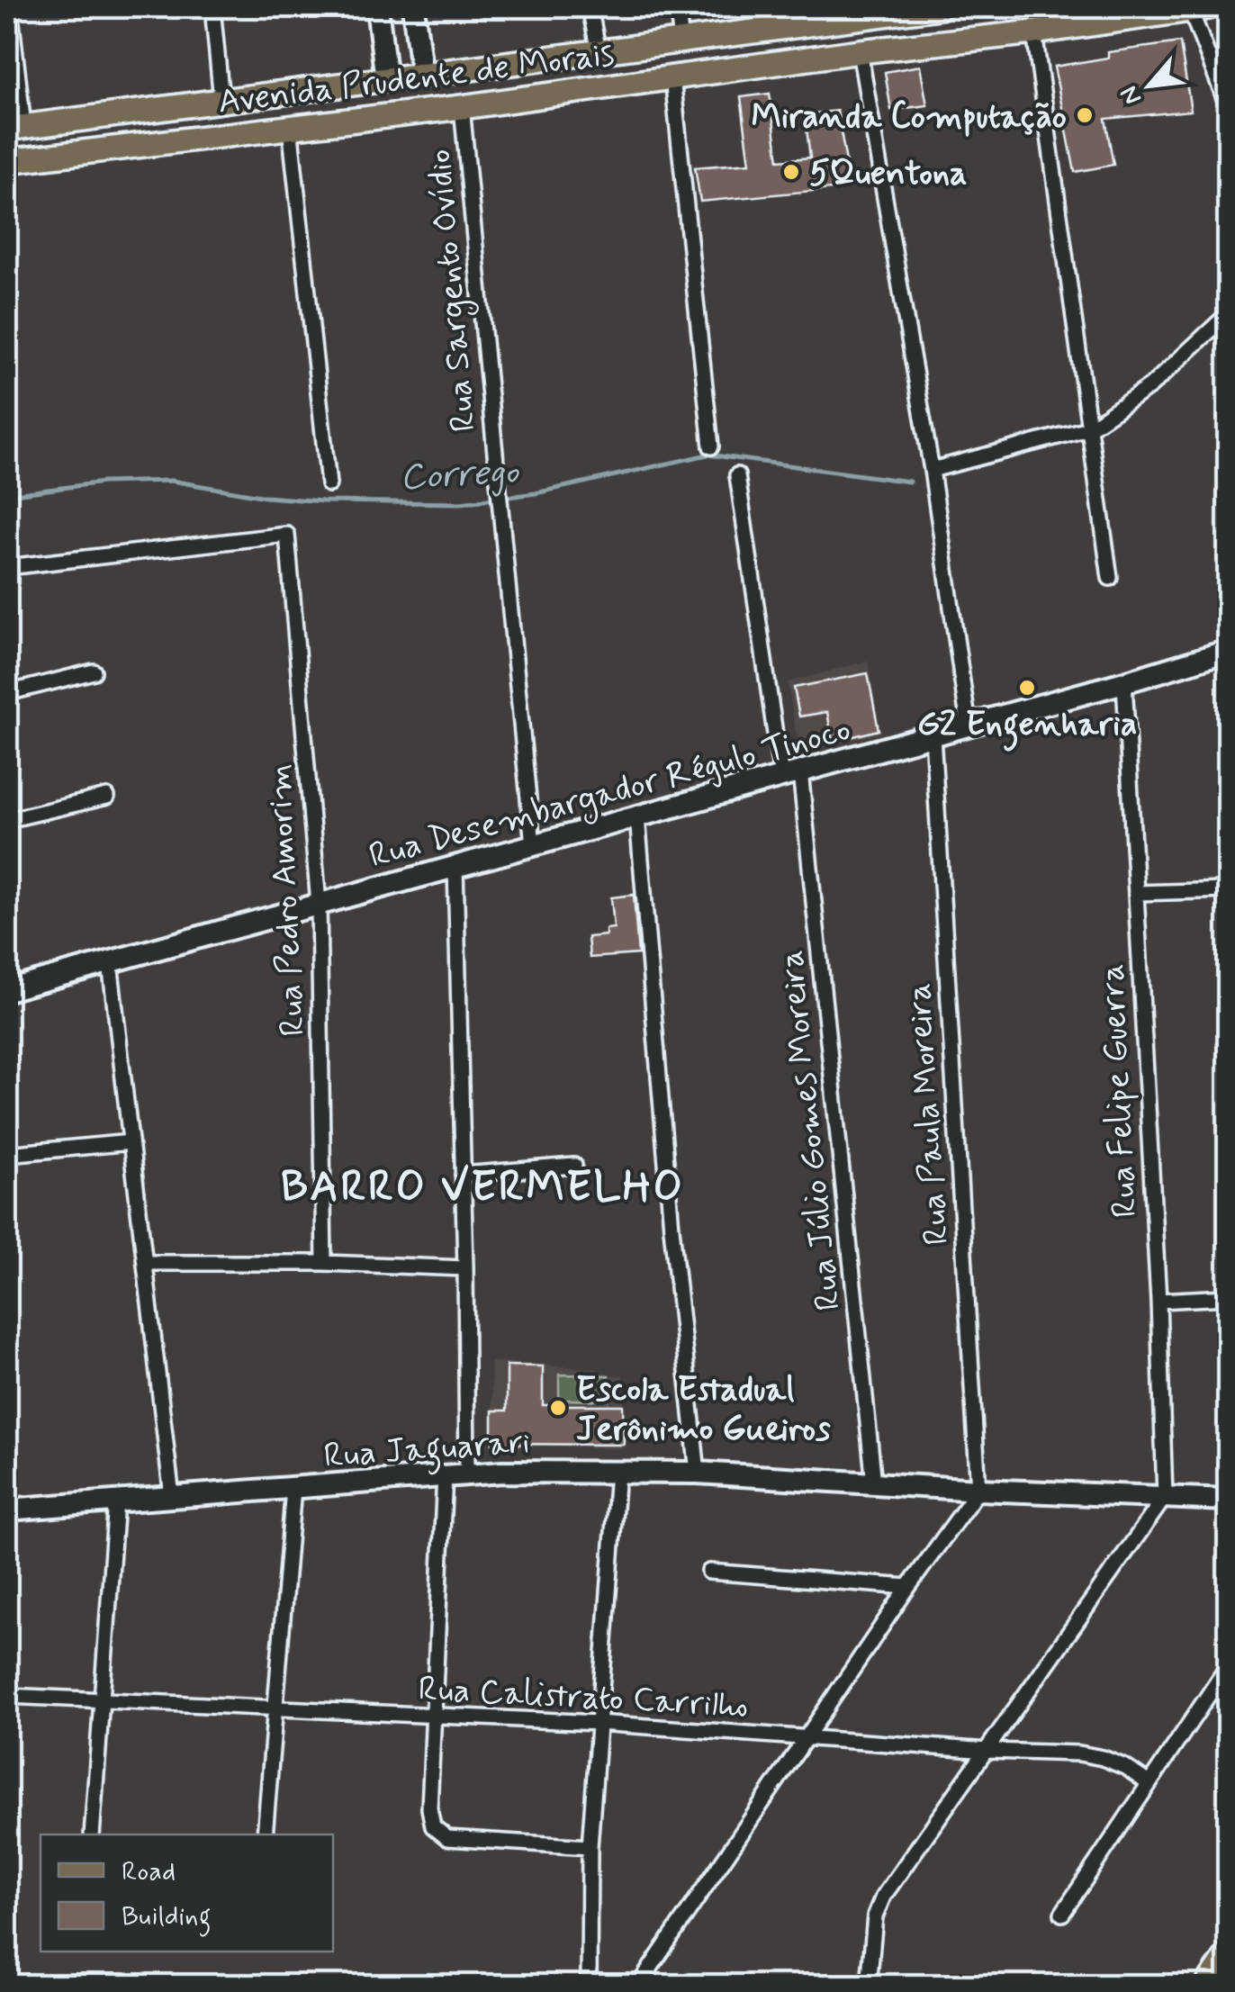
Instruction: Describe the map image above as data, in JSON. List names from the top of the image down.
{
  "streets": {
    "main road": ["Avenida Prudente de Morais", "Rua Desembargador Régulo Tinoco", "Rua Jaguarari"],
    "street": [
      "Rua Sargento Ovídio",
      "Rua Pedro Amorim",
      "Rua Felipe Guerra",
      "Rua Paula Moreira",
      "Rua Júlio Gomes Moreira",
      "Rua Calistrato Carrilho"
    ]
  },
  "crossings": [
    ["Avenida Prudente de Morais", "Rua Sargento Ovídio"],
    ["Rua Sargento Ovídio", "Rua Desembargador Régulo Tinoco"],
    ["Rua Desembargador Régulo Tinoco", "Rua Pedro Amorim"],
    ["Rua Desembargador Régulo Tinoco", "Rua Felipe Guerra"],
    ["Rua Desembargador Régulo Tinoco", "Rua Paula Moreira"],
    ["Rua Desembargador Régulo Tinoco", "Rua Júlio Gomes Moreira"],
    ["Rua Felipe Guerra", "Rua Jaguarari"],
    ["Rua Paula Moreira", "Rua Jaguarari"],
    ["Rua Júlio Gomes Moreira", "Rua Jaguarari"]
  ],
  "districts": ["BARRO VERMELHO"],
  "water": ["Corrego"],
  "places": [
    "Miranda Computação",
    "5Quentona",
    "G2 Engenharia",
    "Escola Estadual Jerônimo Gueiros"
  ],
  "legend": ["Road", "Building"],
  "north": "bottom left"
}
